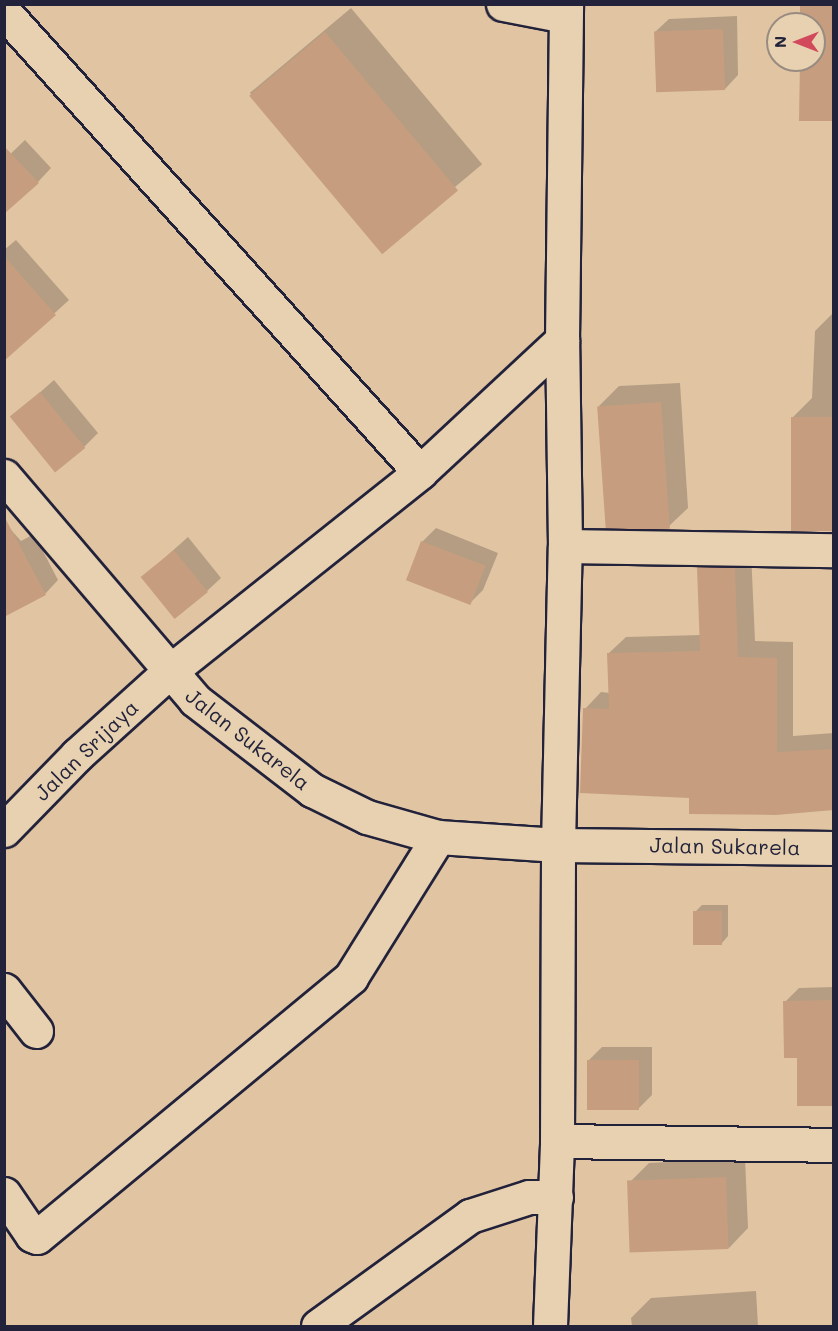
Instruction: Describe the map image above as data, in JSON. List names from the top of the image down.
{
  "streets": {
    "street": ["Jalan Sukarela", "Jalan Srijaya"]
  },
  "crossings": [
    ["Jalan Sukarela", "Jalan Srijaya"]
  ],
  "north": "left"
}
